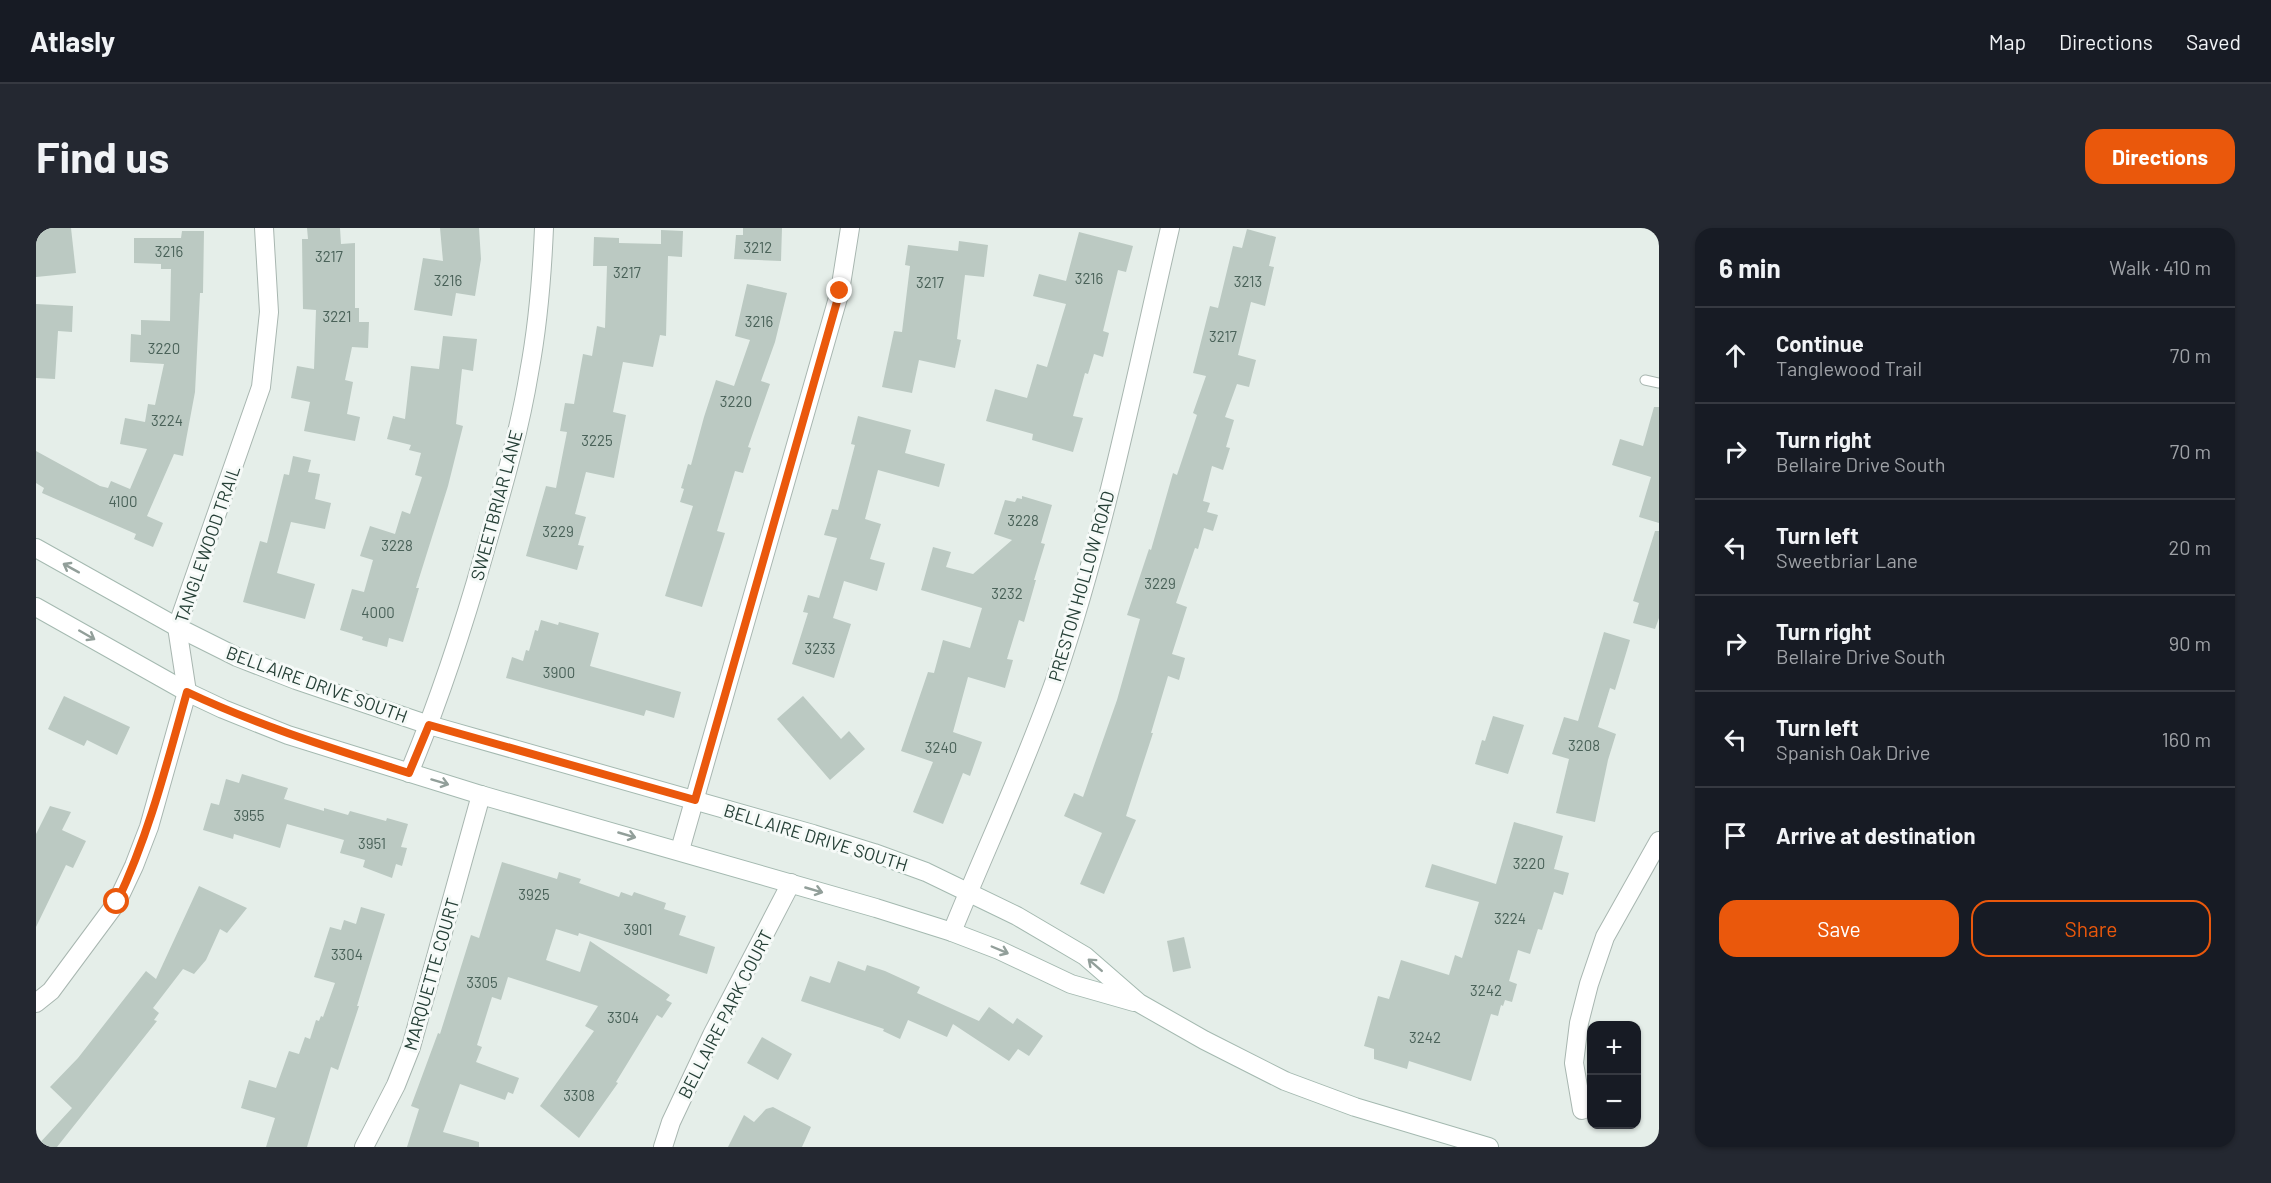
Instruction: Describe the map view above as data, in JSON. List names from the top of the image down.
{
  "streets": {
    "street": [
      "SWEETBRIAR LANE",
      "TANGLEWOOD TRAIL",
      "PRESTON HOLLOW ROAD",
      "BELLAIRE DRIVE SOUTH",
      "MARQUETTE COURT",
      "BELLAIRE PARK COURT"
    ]
  },
  "crossings": [
    ["SWEETBRIAR LANE", "BELLAIRE DRIVE SOUTH"],
    ["TANGLEWOOD TRAIL", "BELLAIRE DRIVE SOUTH"],
    ["PRESTON HOLLOW ROAD", "BELLAIRE DRIVE SOUTH"],
    ["BELLAIRE DRIVE SOUTH", "MARQUETTE COURT"],
    ["BELLAIRE DRIVE SOUTH", "BELLAIRE PARK COURT"]
  ],
  "house_numbers": [
    "3212",
    "3216",
    "3217",
    "3217",
    "3216",
    "3216",
    "3213",
    "3217",
    "3221",
    "3216",
    "3217",
    "3220",
    "3220",
    "3224",
    "3225",
    "4100",
    "3228",
    "3229",
    "3228",
    "3229",
    "3232",
    "4000",
    "3233",
    "3900",
    "3208",
    "3240",
    "3955",
    "3951",
    "3220",
    "3925",
    "3224",
    "3901",
    "3304",
    "3305",
    "3242",
    "3304",
    "3242",
    "3308"
  ],
  "page": {
    "header": "Atlasly",
    "nav": ["Map", "Directions", "Saved"],
    "buttons": [
      "Directions",
      ["Save", "Share"]
    ],
    "title": "Find us",
    "heading": ["6 min", "Walk · 410 m"],
    "list": [
      ["Continue", "Tanglewood Trail", "70 m"],
      ["Turn right", "Bellaire Drive South", "70 m"],
      ["Turn left", "Sweetbriar Lane", "20 m"],
      ["Turn right", "Bellaire Drive South", "90 m"],
      ["Turn left", "Spanish Oak Drive", "160 m"],
      "Arrive at destination"
    ],
    "map_buttons": ["+", "−"]
  }
}
